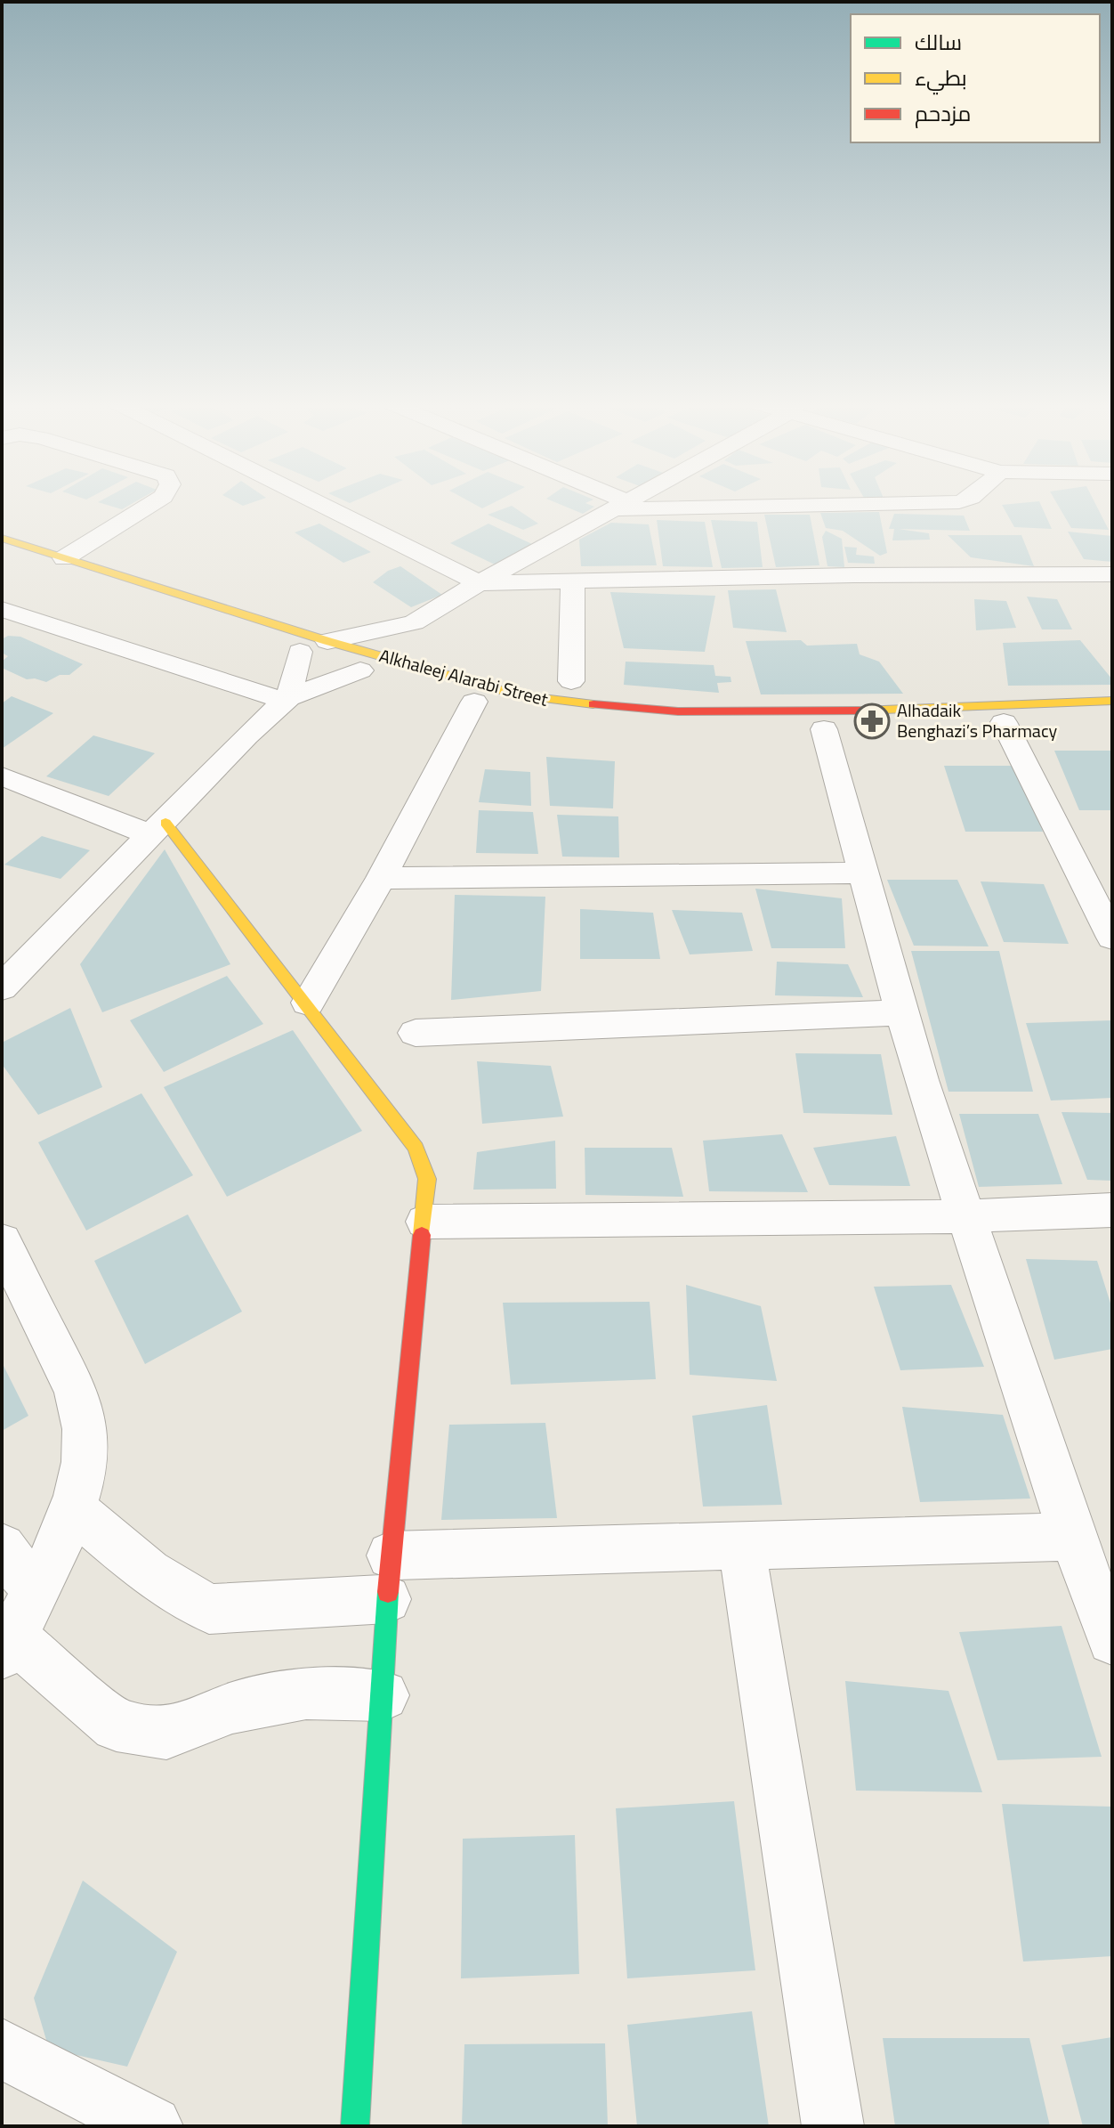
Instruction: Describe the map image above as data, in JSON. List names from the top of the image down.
{
  "streets": {
    "main road": ["Alkhaleej Alarabi Street"]
  },
  "places": {
    "pharmacy": ["Alhadaik Benghazi’s Pharmacy"]
  },
  "legend": ["سالك", "بطيء", "مزدحم"]
}
